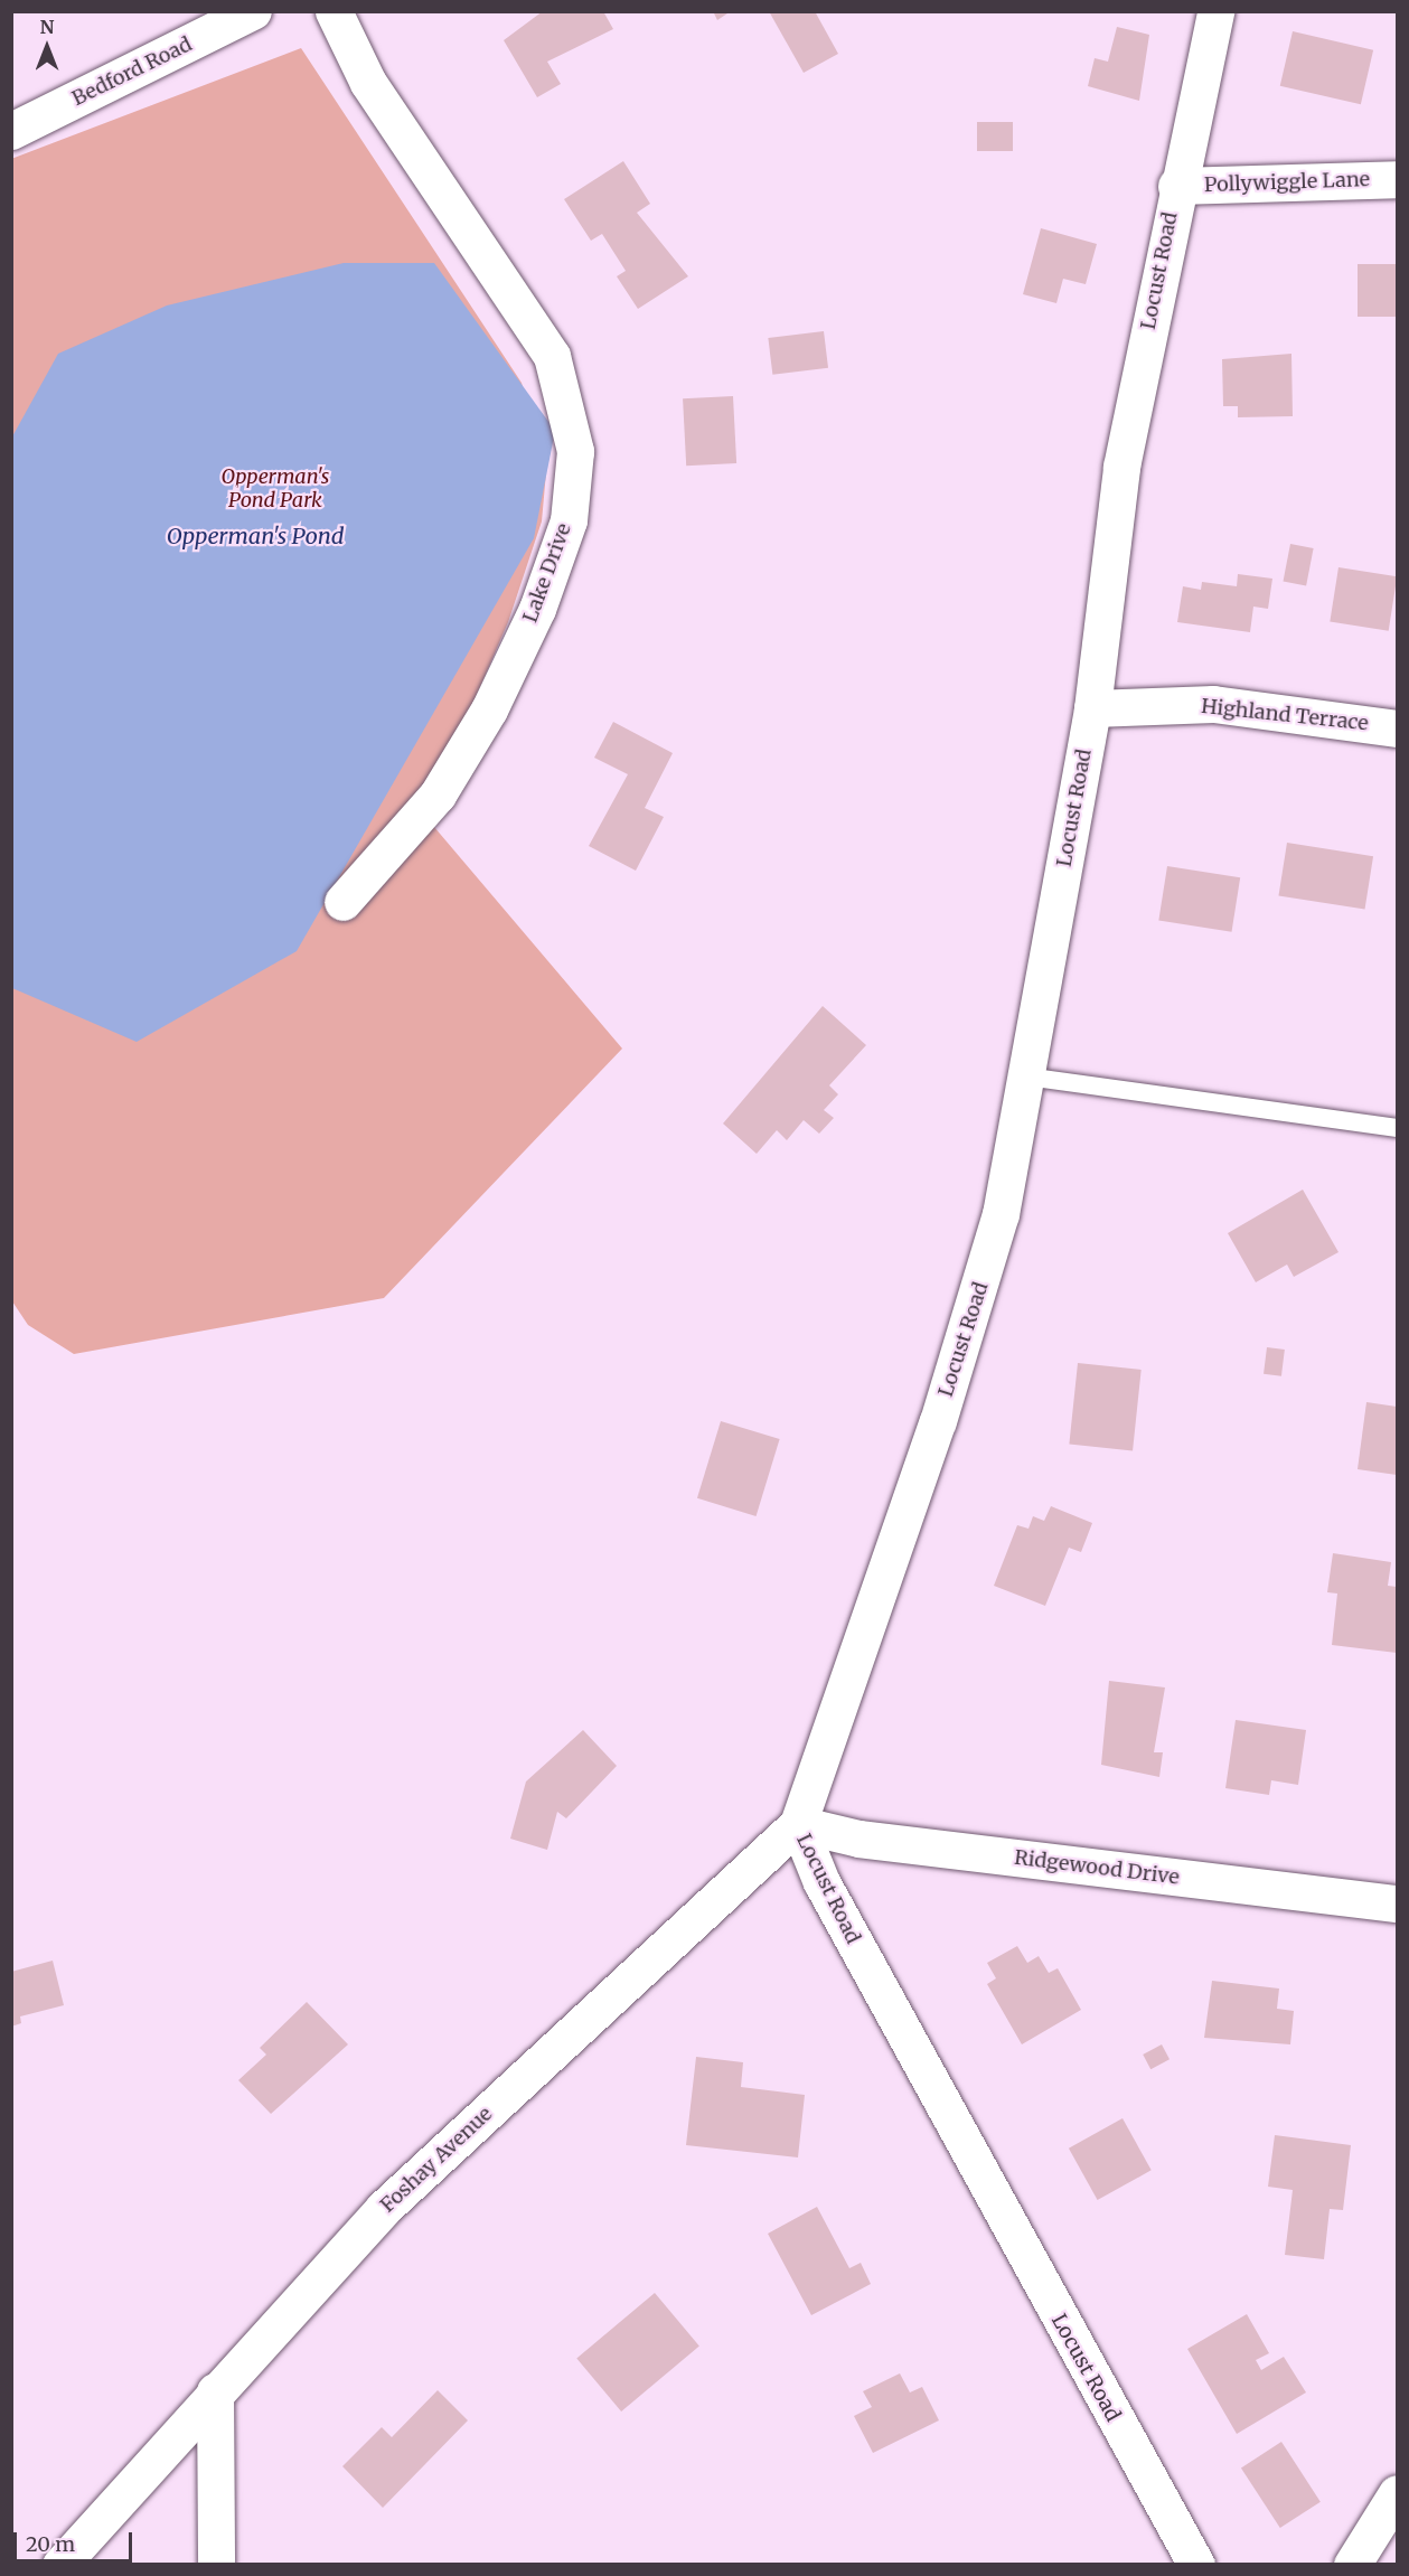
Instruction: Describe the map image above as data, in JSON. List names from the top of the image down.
{
  "streets": {
    "street": [
      "Bedford Road",
      "Pollywiggle Lane",
      "Locust Road",
      "Lake Drive",
      "Highland Terrace",
      "Ridgewood Drive",
      "Foshay Avenue"
    ]
  },
  "crossings": [
    ["Pollywiggle Lane", "Locust Road"],
    ["Locust Road", "Highland Terrace"],
    ["Locust Road", "Ridgewood Drive"],
    ["Locust Road", "Foshay Avenue"],
    ["Ridgewood Drive", "Foshay Avenue"]
  ],
  "water": ["Opperman's Pond"],
  "parks": ["Opperman's Pond Park"],
  "scale_bar": "20 m",
  "north": "top"
}
